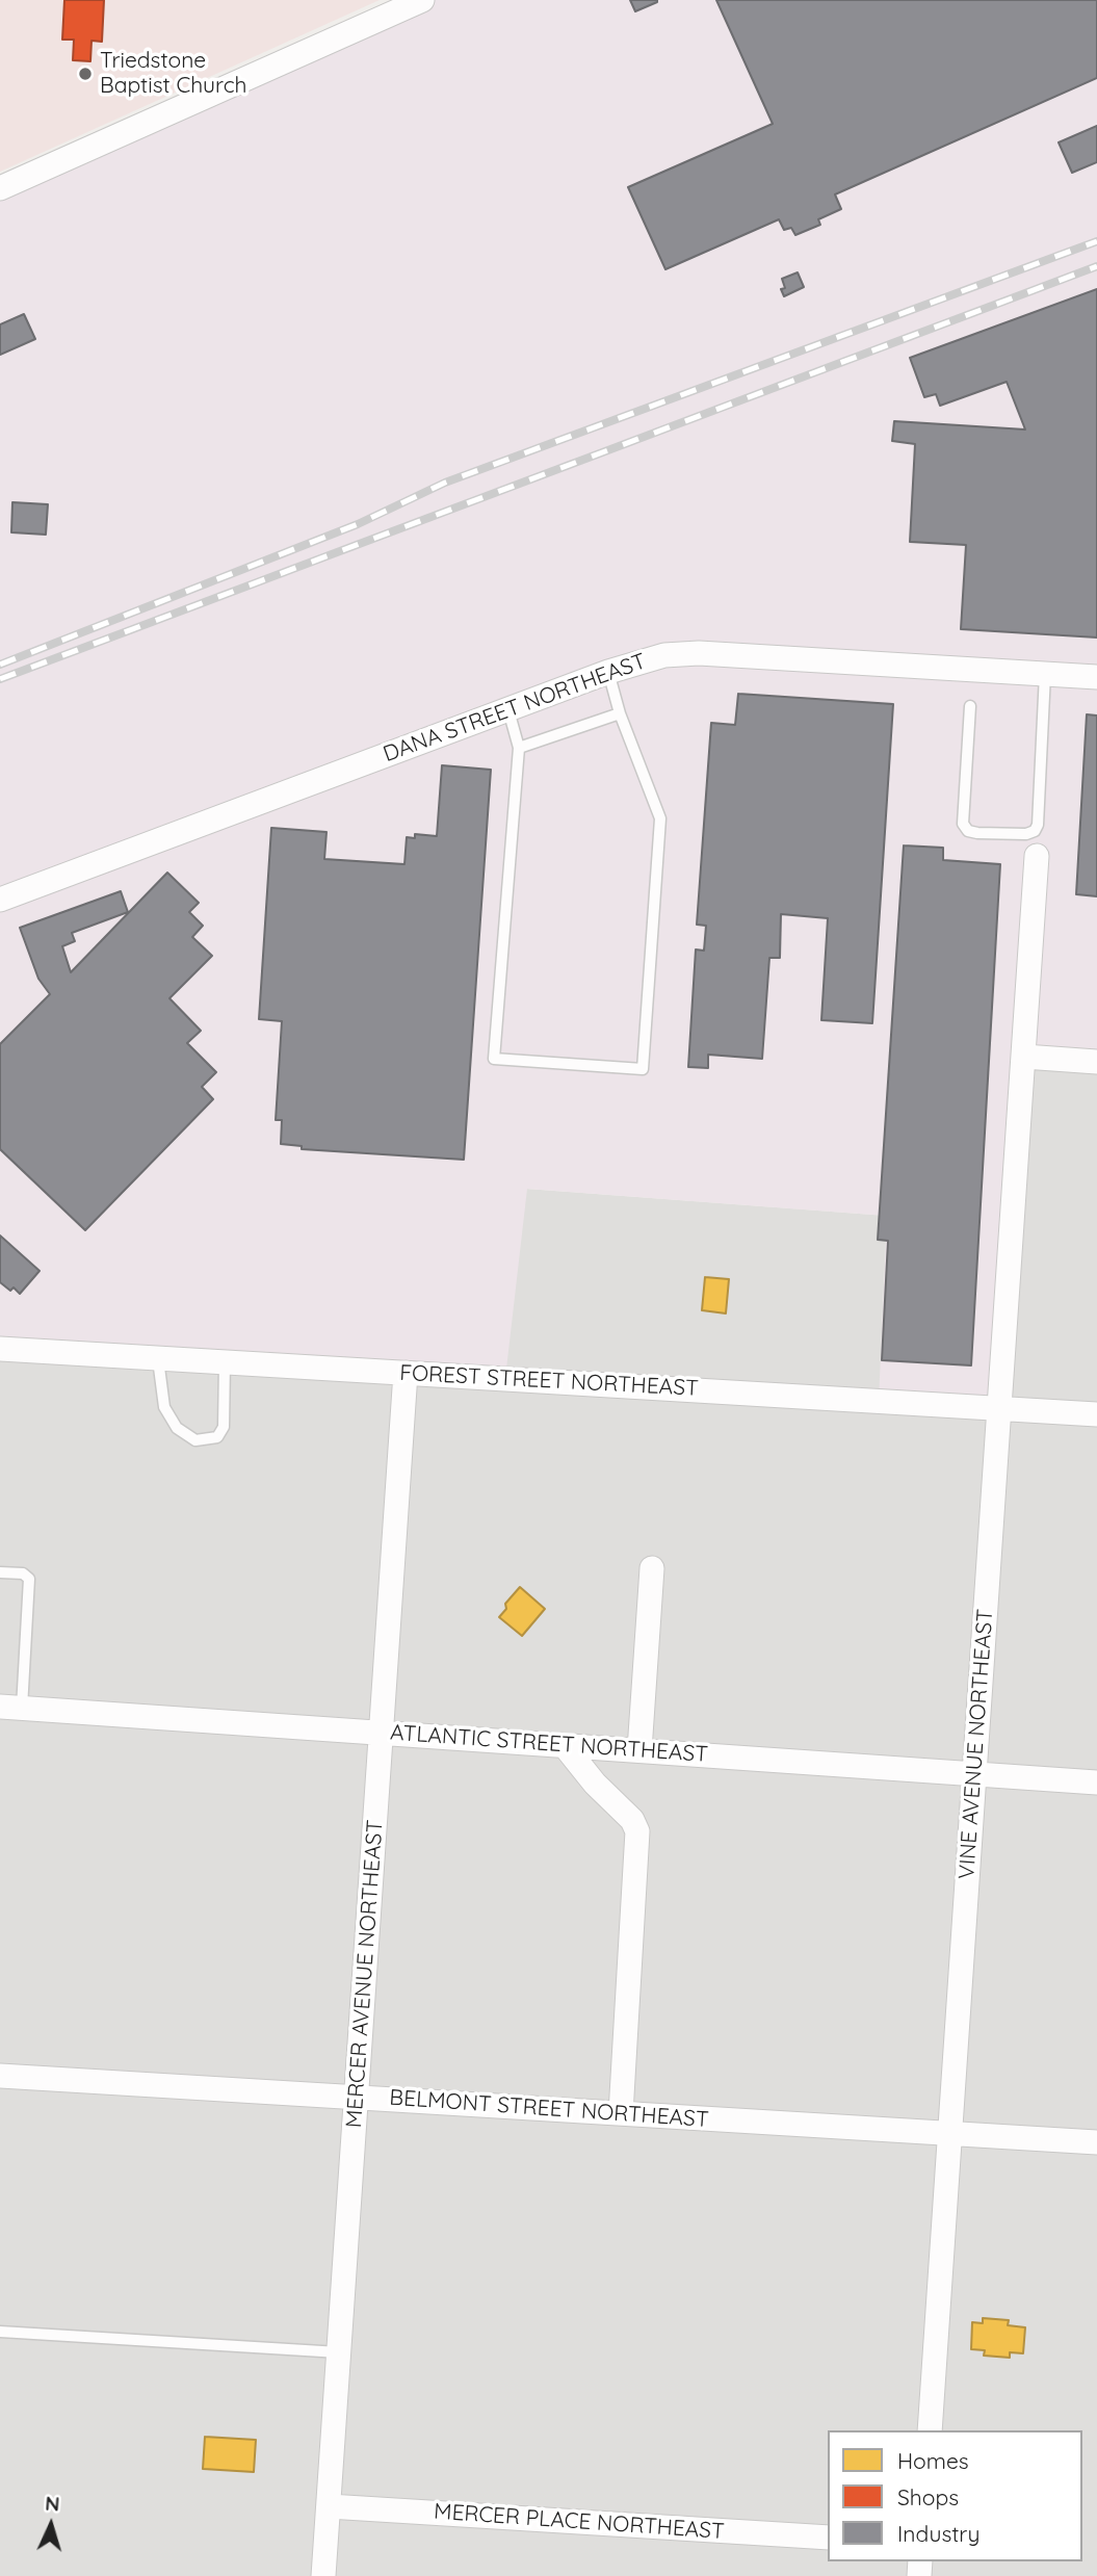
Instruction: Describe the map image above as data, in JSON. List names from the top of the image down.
{
  "streets": {
    "street": [
      "DANA STREET NORTHEAST",
      "FOREST STREET NORTHEAST",
      "ATLANTIC STREET NORTHEAST",
      "VINE AVENUE NORTHEAST",
      "MERCER AVENUE NORTHEAST",
      "BELMONT STREET NORTHEAST",
      "MERCER PLACE NORTHEAST"
    ]
  },
  "crossings": [
    ["FOREST STREET NORTHEAST", "VINE AVENUE NORTHEAST"],
    ["FOREST STREET NORTHEAST", "MERCER AVENUE NORTHEAST"],
    ["ATLANTIC STREET NORTHEAST", "VINE AVENUE NORTHEAST"],
    ["ATLANTIC STREET NORTHEAST", "MERCER AVENUE NORTHEAST"],
    ["VINE AVENUE NORTHEAST", "BELMONT STREET NORTHEAST"],
    ["MERCER AVENUE NORTHEAST", "BELMONT STREET NORTHEAST"],
    ["MERCER AVENUE NORTHEAST", "MERCER PLACE NORTHEAST"]
  ],
  "places": ["Triedstone Baptist Church"],
  "legend": ["Homes", "Shops", "Industry"],
  "north": "top"
}
